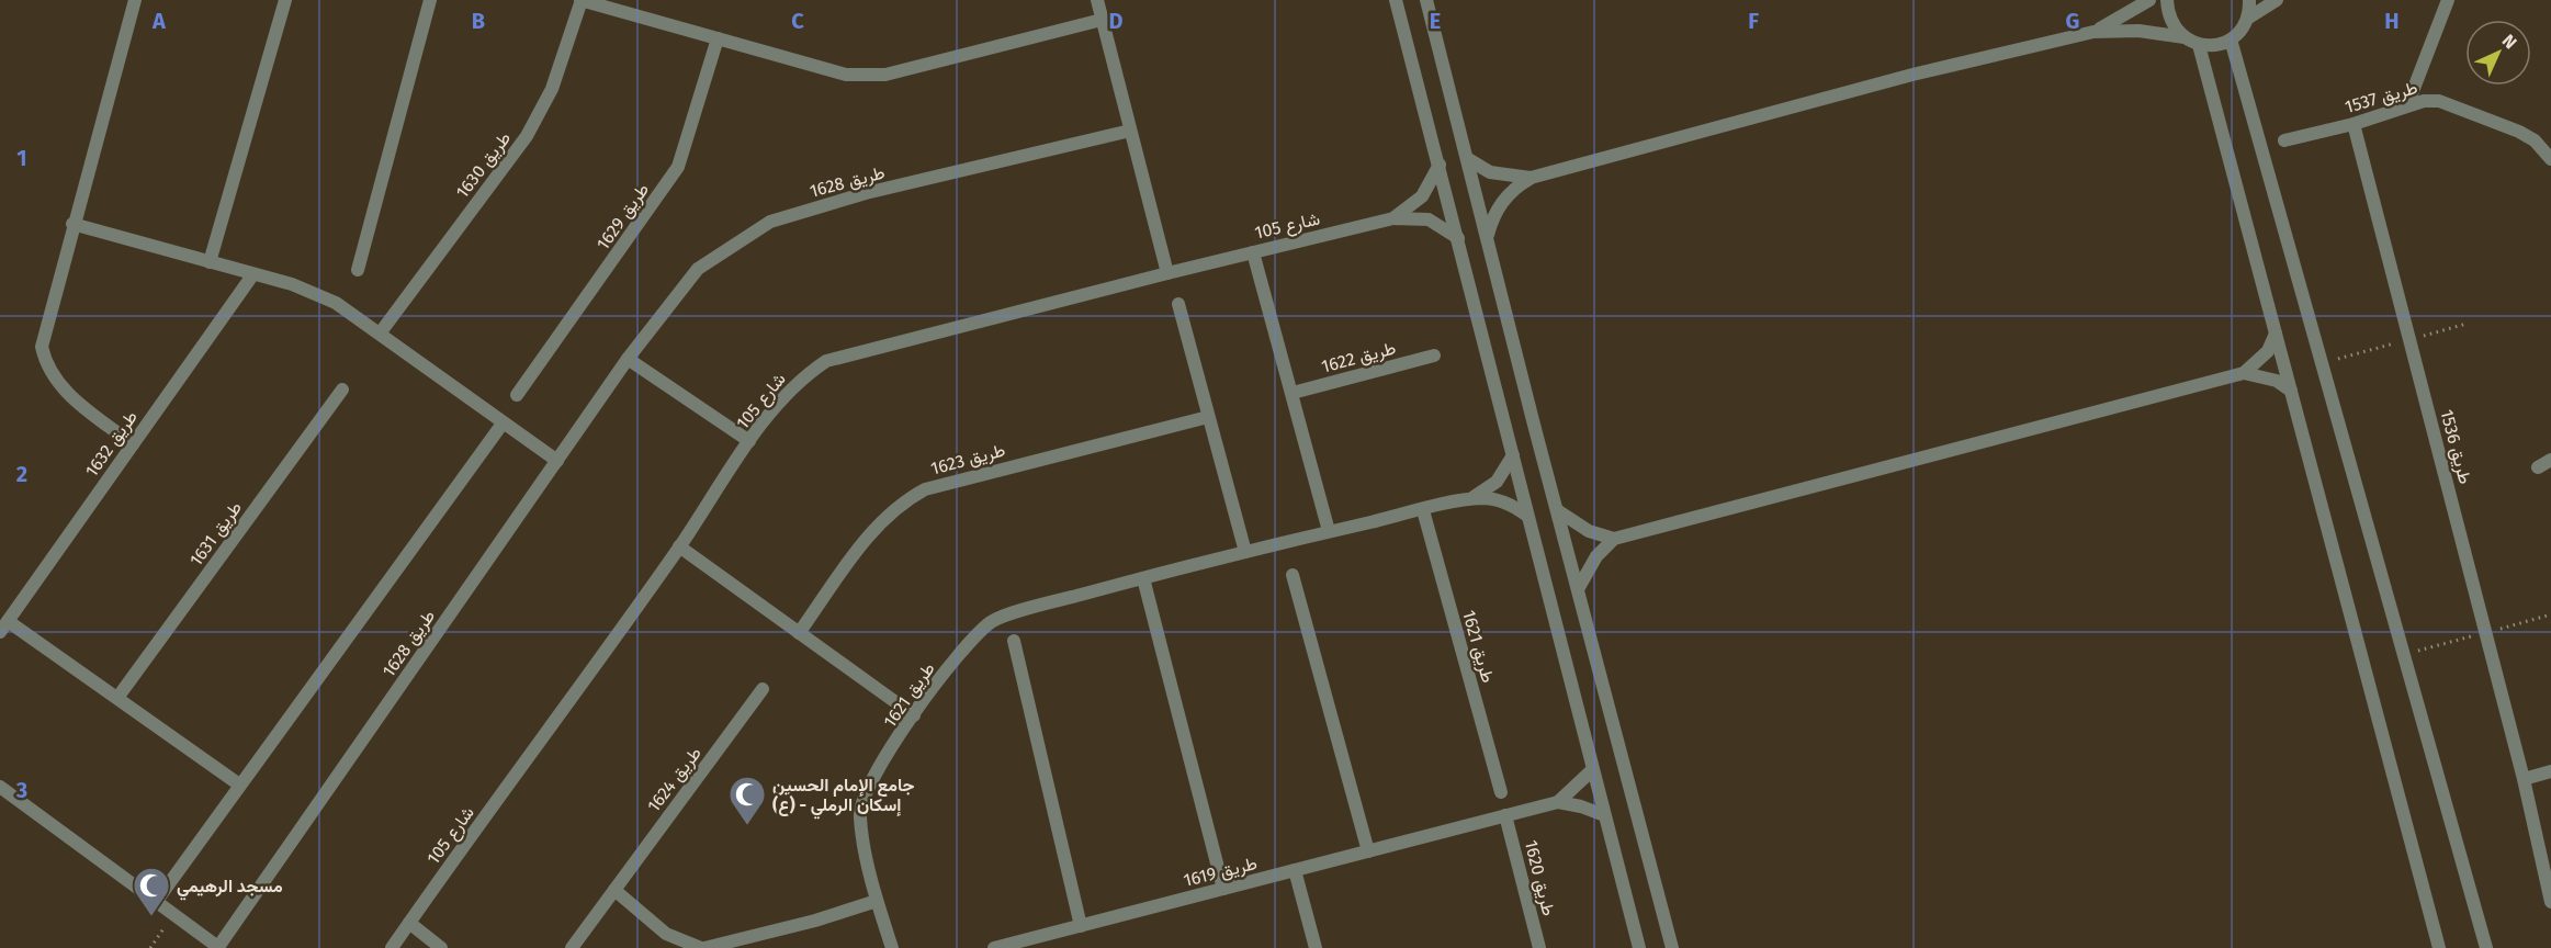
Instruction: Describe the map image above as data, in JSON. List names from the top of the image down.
{
  "streets": {
    "street": [
      "طريق 1537",
      "طريق 1630",
      "طريق 1628",
      "طريق 1629",
      "شارع 105",
      "طريق 1622",
      "طريق 1632",
      "طريق 1536",
      "طريق 1623",
      "طريق 1631",
      "طريق 1621",
      "طريق 1624",
      "طريق 1619",
      "طريق 1620"
    ]
  },
  "crossings": [
    ["طريق 1537", "طريق 1536"],
    ["طريق 1619", "طريق 1620"]
  ],
  "places": {
    "mosque": ["جامع الإمام الحسين (ع) - إسكان الرملي", "مسجد الرهيمي"]
  },
  "north": "top right",
  "grid": {
    "columns": [
      "A",
      "B",
      "C",
      "D",
      "E",
      "F",
      "G",
      "H"
    ],
    "rows": ["1", "2", "3"]
  }
}
